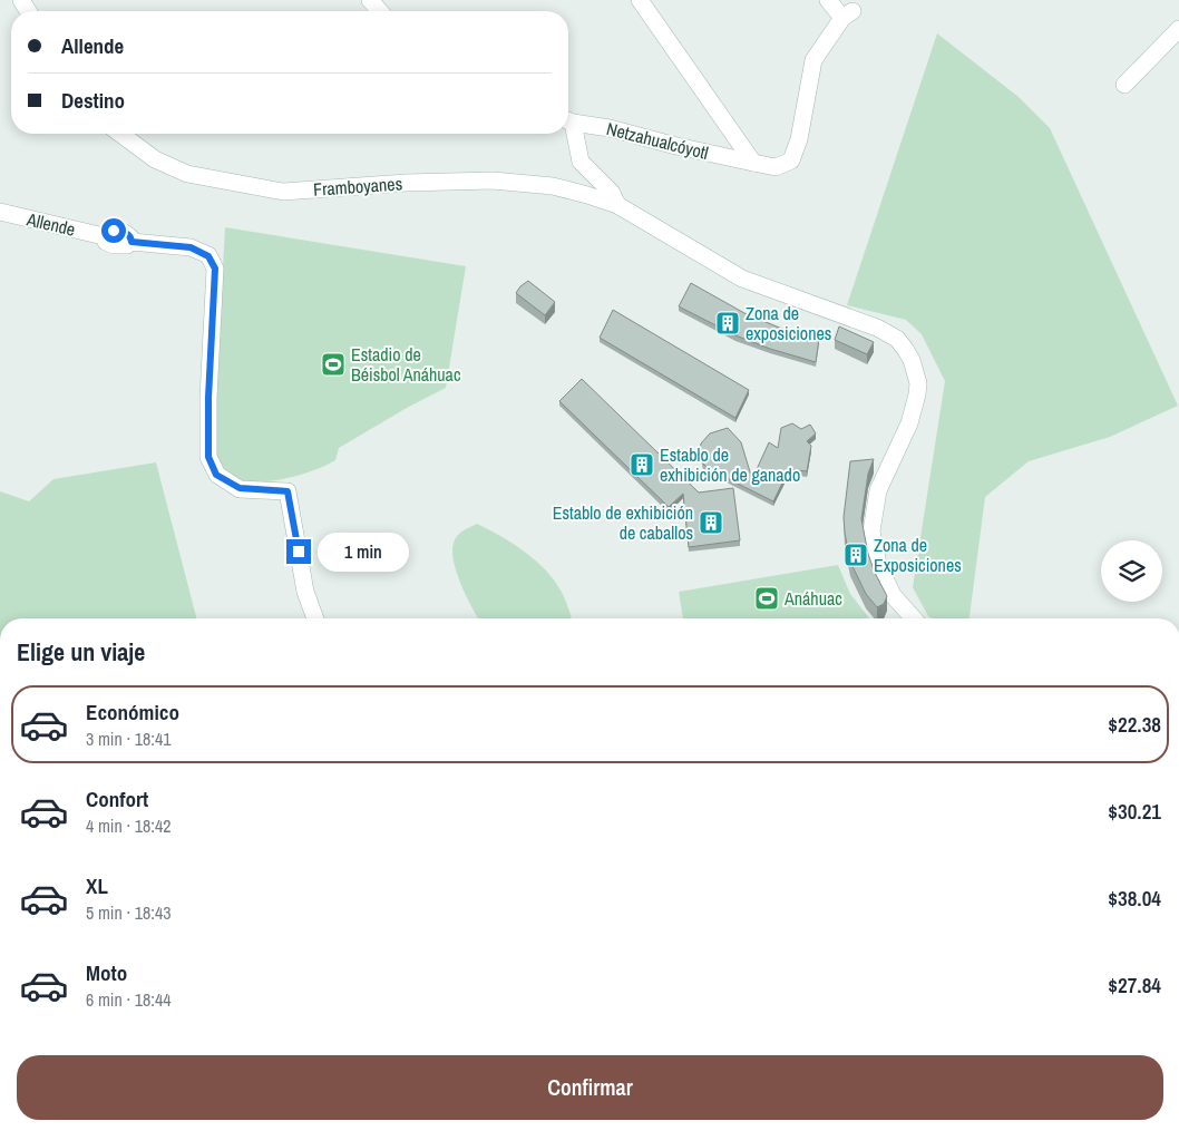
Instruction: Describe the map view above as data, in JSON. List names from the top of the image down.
{
  "streets": {
    "street": ["Netzahualcóyotl", "Framboyanes", "Allende"]
  },
  "places": {
    "building": [
      "Zona de exposiciones",
      "Establo de exhibición de ganado",
      "Establo de exhibición de caballos",
      "Zona de Exposiciones"
    ],
    "sports": ["Estadio de Béisbol Anáhuac", "Anáhuac"]
  },
  "page": {
    "banner": ["Allende", "Destino"],
    "bubble": "1 min",
    "heading": "Elige un viaje",
    "list": [
      {
        "name": "Económico",
        "note": "3 min · 18:41",
        "value": "$22.38"
      },
      {
        "name": "Confort",
        "note": "4 min · 18:42",
        "value": "$30.21"
      },
      {
        "name": "XL",
        "note": "5 min · 18:43",
        "value": "$38.04"
      },
      {
        "name": "Moto",
        "note": "6 min · 18:44",
        "value": "$27.84"
      }
    ],
    "buttons": "Confirmar"
  }
}
